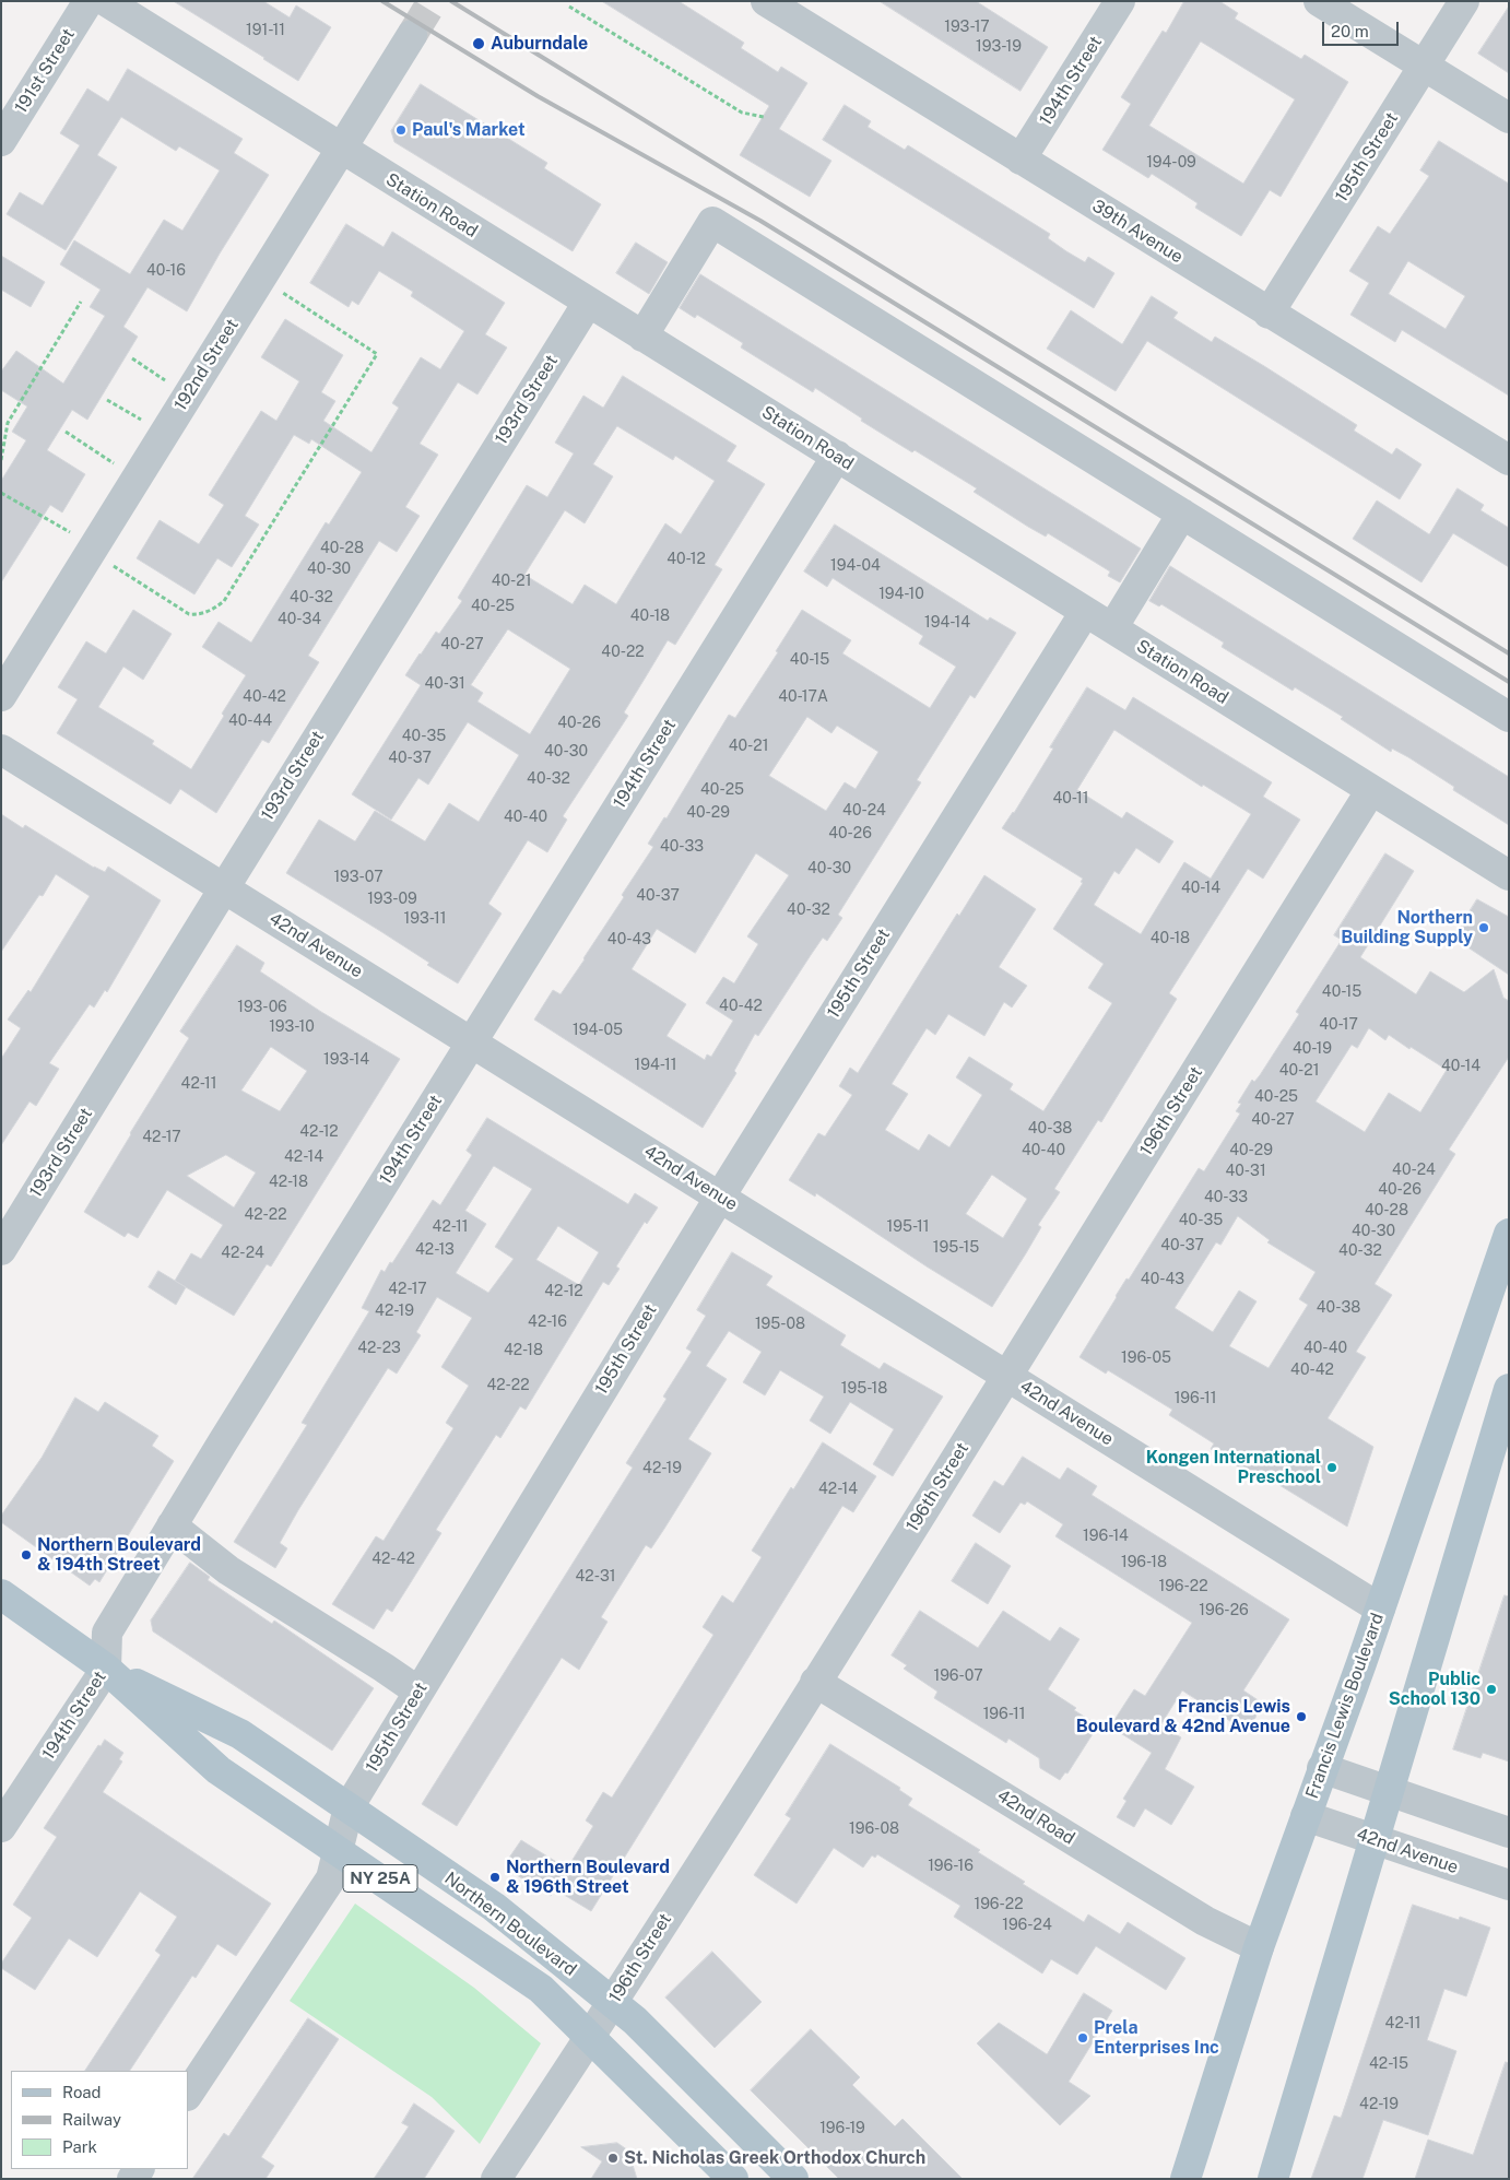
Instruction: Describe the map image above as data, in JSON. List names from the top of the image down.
{
  "streets": {
    "main road": ["Francis Lewis Boulevard", "NY 25A", "Northern Boulevard"],
    "street": [
      "191st Street",
      "194th Street",
      "195th Street",
      "Station Road",
      "39th Avenue",
      "192nd Street",
      "193rd Street",
      "42nd Avenue",
      "196th Street",
      "42nd Road"
    ]
  },
  "crossings": [
    ["194th Street", "Station Road"],
    ["194th Street", "39th Avenue"],
    ["194th Street", "42nd Avenue"],
    ["194th Street", "Northern Boulevard"],
    ["195th Street", "Station Road"],
    ["195th Street", "39th Avenue"],
    ["195th Street", "42nd Avenue"],
    ["195th Street", "Northern Boulevard"],
    ["Station Road", "192nd Street"],
    ["Station Road", "193rd Street"],
    ["Station Road", "196th Street"],
    ["193rd Street", "42nd Avenue"],
    ["42nd Avenue", "196th Street"],
    ["42nd Avenue", "Francis Lewis Boulevard"],
    ["196th Street", "42nd Road"],
    ["196th Street", "Northern Boulevard"],
    ["Francis Lewis Boulevard", "42nd Road"]
  ],
  "places": [
    "Auburndale",
    "Paul's Market",
    "Northern Building Supply",
    "Kongen International Preschool",
    "Northern Boulevard & 194th Street",
    "Public School 130",
    "Francis Lewis Boulevard & 42nd Avenue",
    "Northern Boulevard & 196th Street",
    "Prela Enterprises Inc",
    "St. Nicholas Greek Orthodox Church"
  ],
  "house_numbers": [
    "193-17",
    "191-11",
    "193-19",
    "194-09",
    "40-16",
    "40-28",
    "40-12",
    "194-04",
    "40-30",
    "40-21",
    "194-10",
    "40-32",
    "40-25",
    "40-18",
    "40-34",
    "194-14",
    "40-27",
    "40-22",
    "40-15",
    "40-31",
    "40-42",
    "40-17A",
    "40-44",
    "40-26",
    "40-35",
    "40-21",
    "40-30",
    "40-37",
    "40-32",
    "40-25",
    "40-11",
    "40-24",
    "40-29",
    "40-40",
    "40-26",
    "40-33",
    "40-30",
    "193-07",
    "40-14",
    "40-37",
    "193-09",
    "40-32",
    "193-11",
    "40-18",
    "40-43",
    "40-15",
    "40-42",
    "193-06",
    "40-17",
    "193-10",
    "194-05",
    "40-19",
    "193-14",
    "194-11",
    "40-14",
    "40-21",
    "42-11",
    "40-25",
    "40-27",
    "40-38",
    "42-12",
    "42-17",
    "40-40",
    "40-29",
    "42-14",
    "40-24",
    "40-31",
    "42-18",
    "40-26",
    "40-33",
    "40-28",
    "42-22",
    "40-35",
    "42-11",
    "195-11",
    "40-30",
    "40-37",
    "195-15",
    "42-13",
    "40-32",
    "42-24",
    "40-43",
    "42-17",
    "42-12",
    "40-38",
    "42-19",
    "42-16",
    "195-08",
    "42-23",
    "40-40",
    "42-18",
    "196-05",
    "40-42",
    "42-22",
    "195-18",
    "196-11",
    "42-19",
    "42-14",
    "196-14",
    "42-42",
    "196-18",
    "42-31",
    "196-22",
    "196-26",
    "196-07",
    "196-11",
    "196-08",
    "196-16",
    "196-22",
    "196-24",
    "42-11",
    "42-15",
    "42-19",
    "196-19"
  ],
  "legend": ["Road", "Railway", "Park"],
  "scale_bar": "20 m"
}
